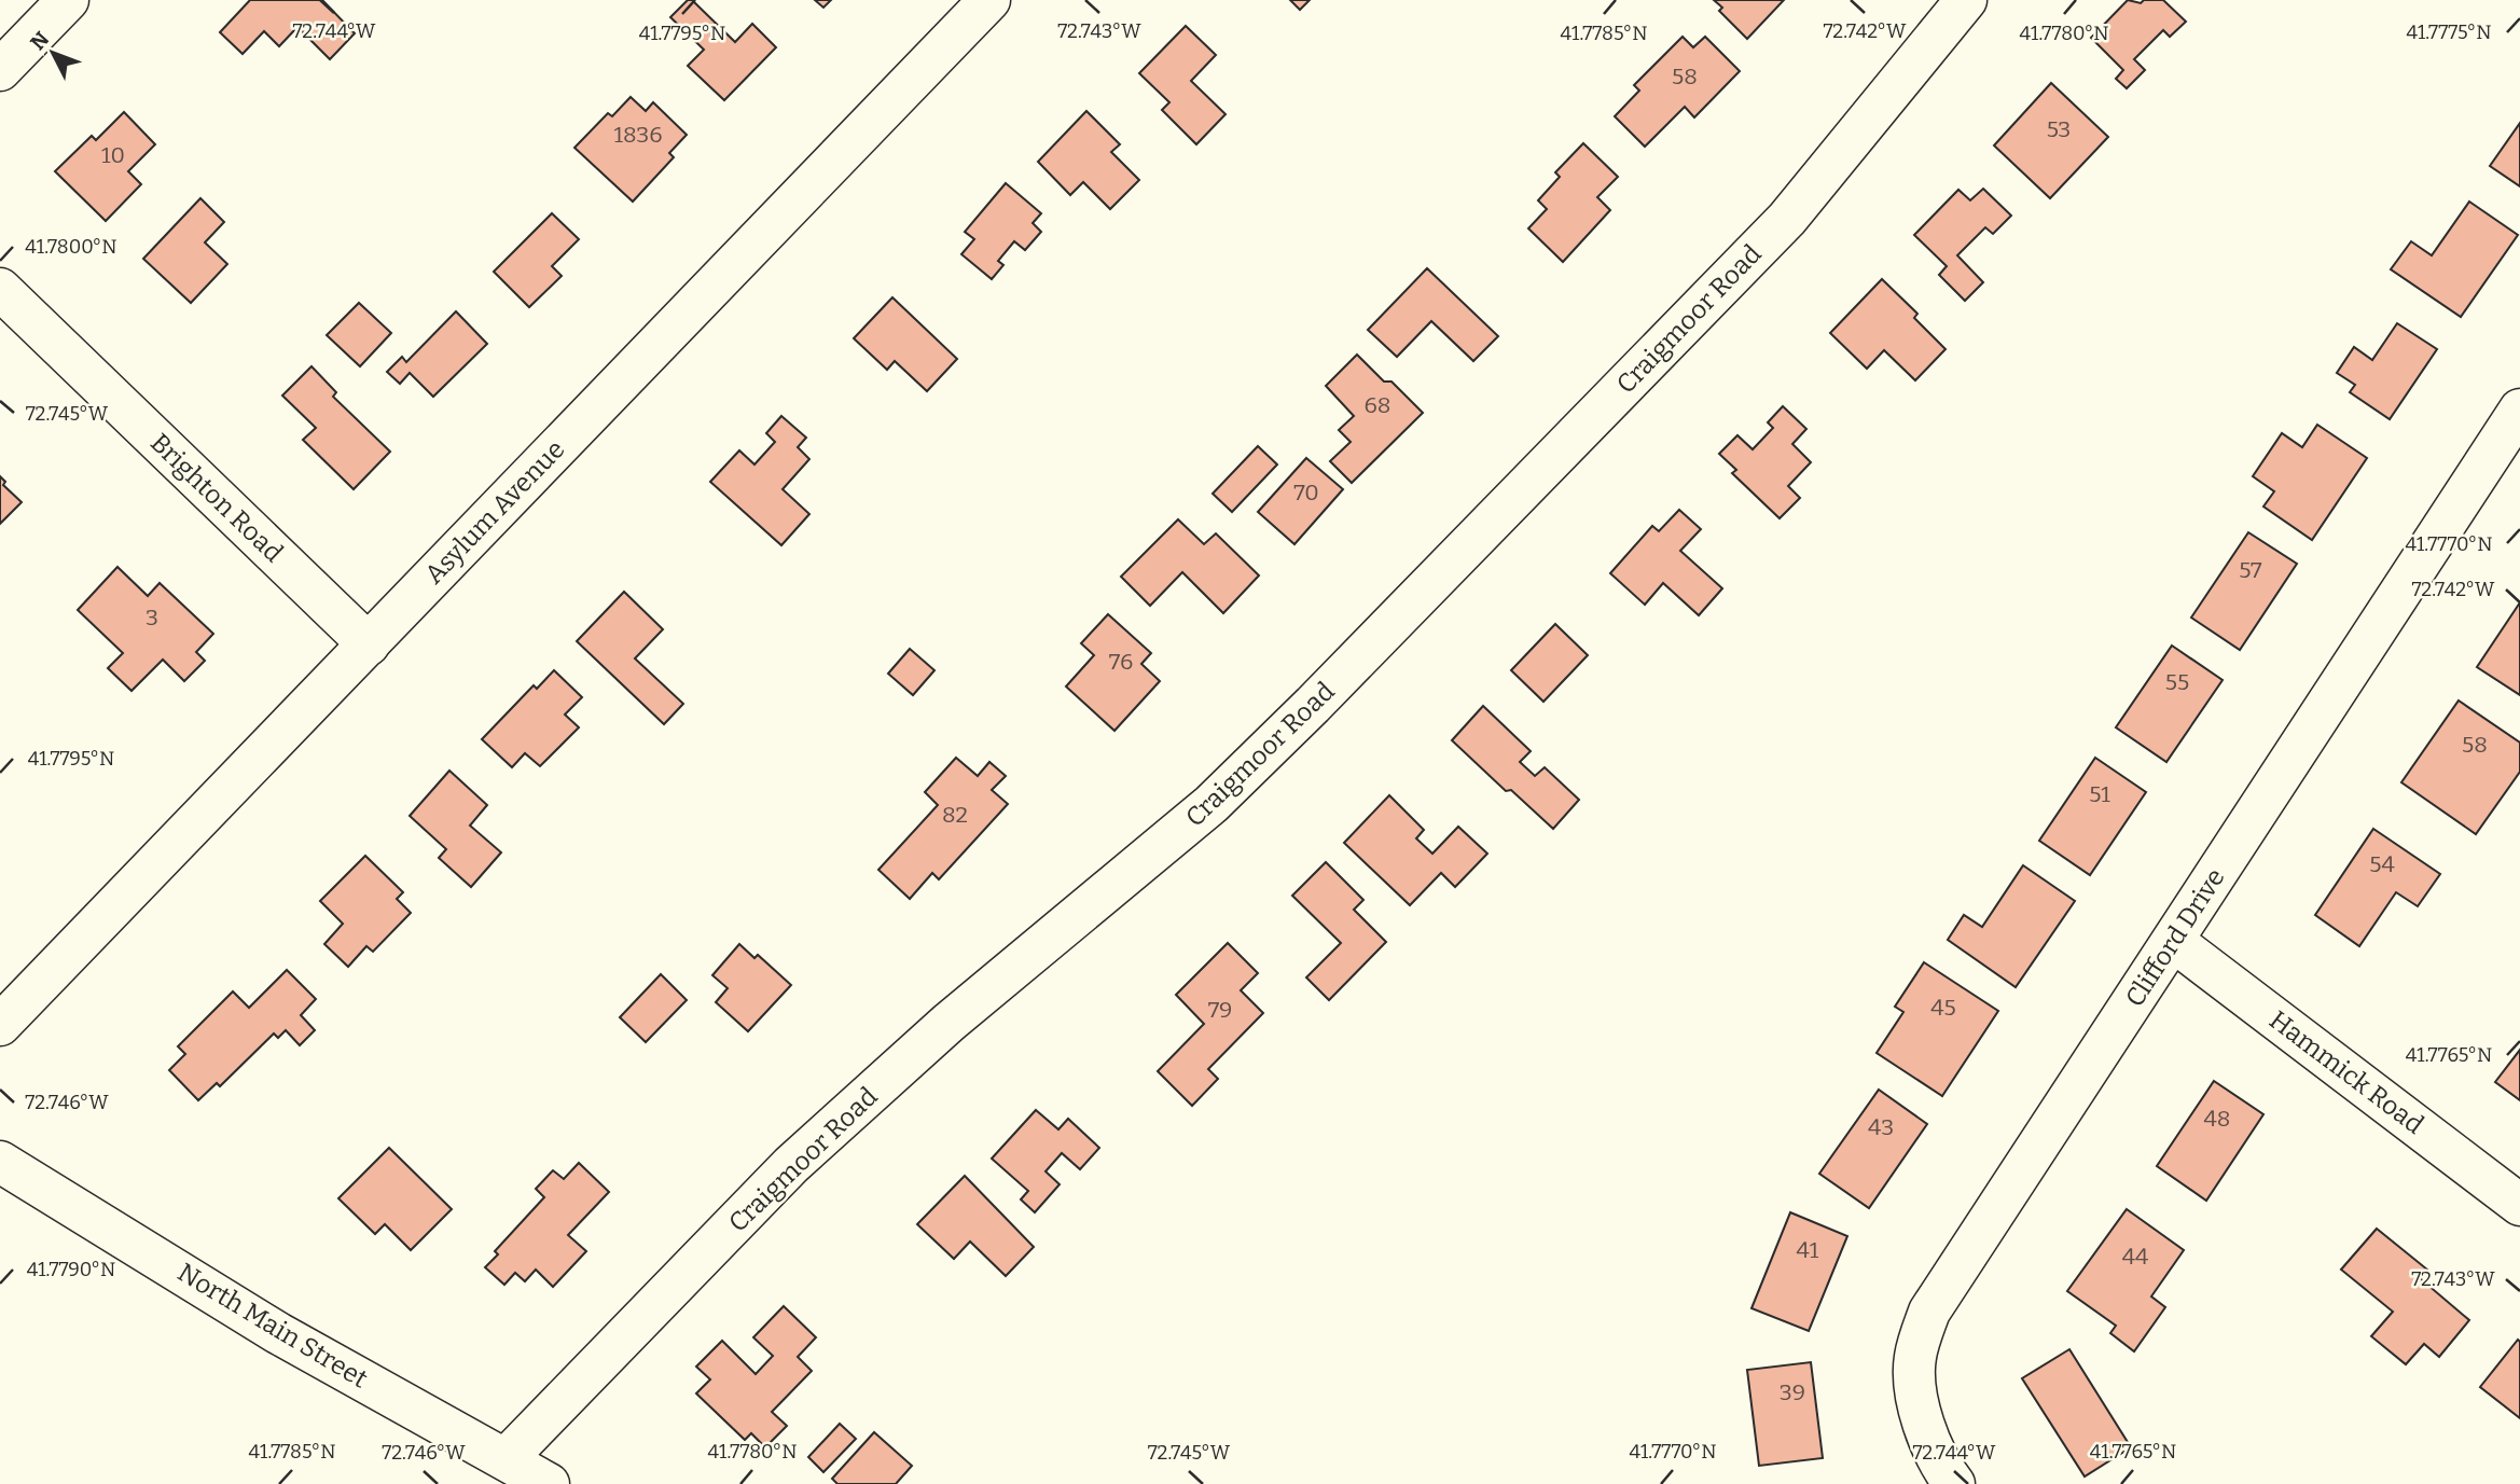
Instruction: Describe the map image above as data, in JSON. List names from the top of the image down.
{
  "streets": {
    "street": [
      "Craigmoor Road",
      "Brighton Road",
      "Asylum Avenue",
      "Clifford Drive",
      "Hammick Road",
      "North Main Street"
    ]
  },
  "crossings": [
    ["Craigmoor Road", "North Main Street"],
    ["Brighton Road", "Asylum Avenue"],
    ["Clifford Drive", "Hammick Road"]
  ],
  "house_numbers": [
    "58",
    "53",
    "1836",
    "10",
    "68",
    "70",
    "57",
    "3",
    "76",
    "55",
    "58",
    "51",
    "82",
    "54",
    "45",
    "79",
    "48",
    "43",
    "41",
    "44",
    "39"
  ],
  "north": "top left",
  "coordinates": [
    "72.744°W",
    "72.743°W",
    "72.742°W",
    "41.7775°N",
    "41.7795°N",
    "41.7785°N",
    "41.7780°N",
    "41.7800°N",
    "72.745°W",
    "41.7770°N",
    "41.7765°N",
    "72.746°W",
    "41.7790°N"
  ]
}
